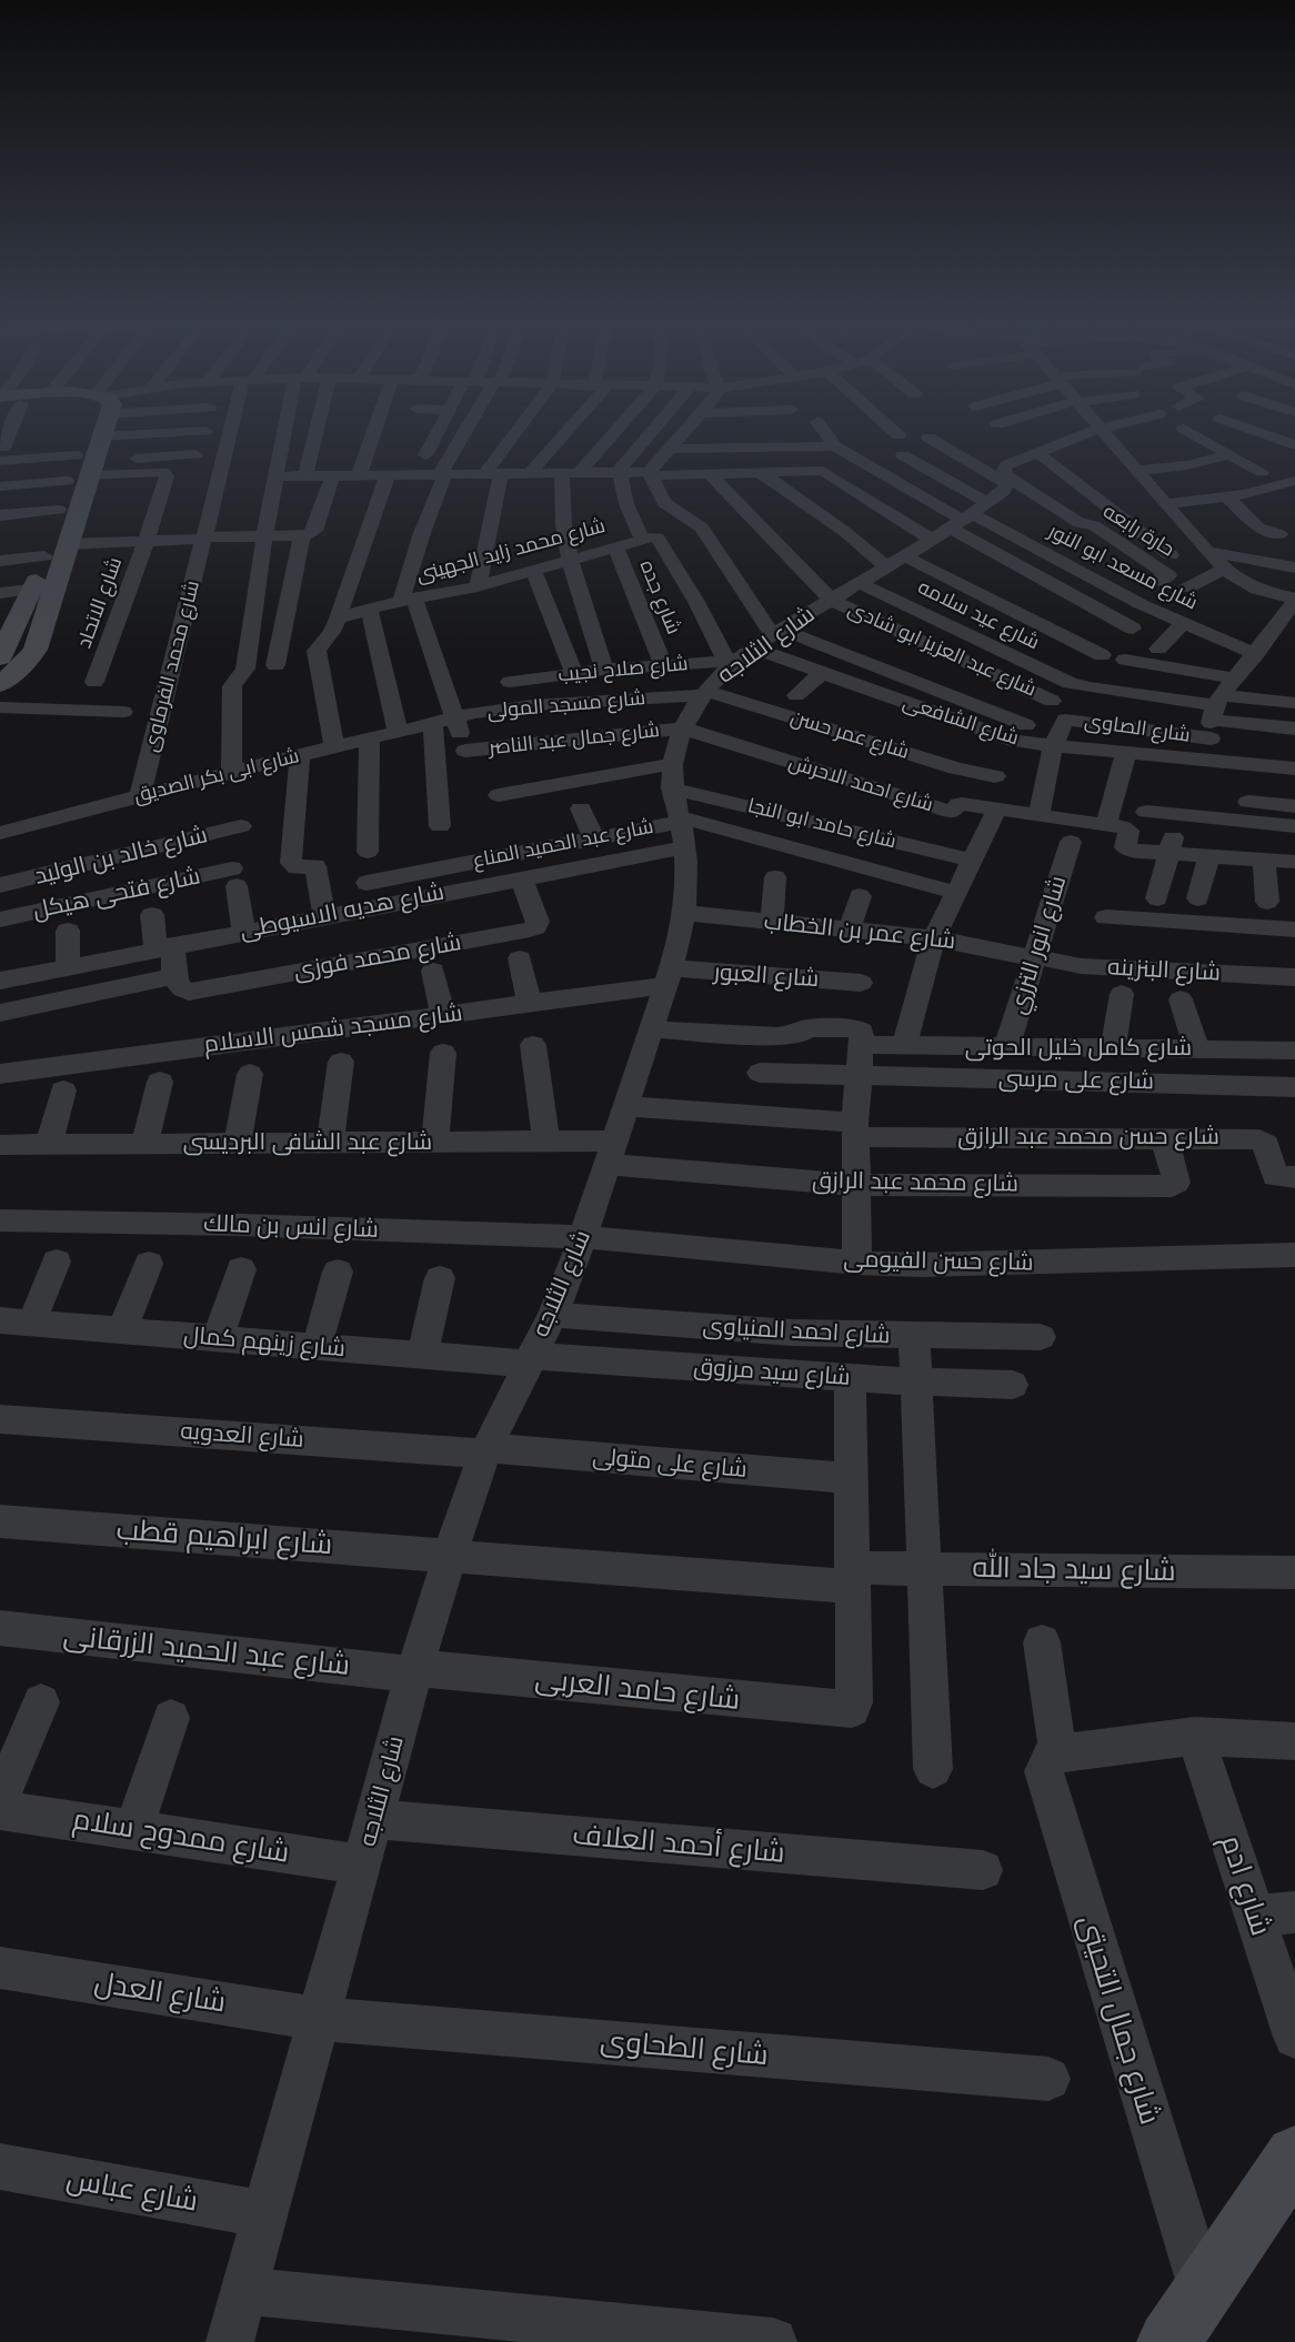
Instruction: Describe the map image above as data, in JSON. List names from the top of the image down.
{
  "streets": {
    "street": [
      "حارة رابعه",
      "شارع محمد زايد الجهينى",
      "شارع مسعد ابو النور",
      "شارع جده",
      "شارع الاتحاد",
      "شارع عيد سلامه",
      "شارع الثلاجه",
      "شارع عبد العزيز ابو شادى",
      "شارع محمد الفرماوى",
      "شارع صلاح نجيب",
      "شارع مسجد المولى",
      "شارع الشافعى",
      "شارع الصاوى",
      "شارع عمر حسن",
      "شارع جمال عبد الناصر",
      "شارع ابى بكر الصديق",
      "شارع احمد الاحرش",
      "شارع حامد ابو النجا",
      "شارع عبد الحميد المناع",
      "شارع خالد بن الوليد",
      "شارع فتحى هيكل",
      "شارع هديه الاسيوطى",
      "شارع عمر بن الخطاب",
      "شارع انور الترزي",
      "شارع محمد فوزى",
      "شارع البنزينه",
      "شارع العبور",
      "شارع مسجد شمس الاسلام",
      "شارع كامل خليل الحوتى",
      "شارع على مرسى",
      "شارع حسن محمد عبد الرازق",
      "شارع عبد الشافى البرديسى",
      "شارع محمد عبد الرازق",
      "شارع انس بن مالك",
      "شارع حسن الفيومى",
      "شارع احمد المنياوى",
      "شارع زينهم كمال",
      "شارع سيد مرزوق",
      "شارع العدويه",
      "شارع على متولى",
      "شارع ابراهيم قطب",
      "شارع سيد جاد الله",
      "شارع عبد الحميد الزرقانى",
      "شارع حامد العربى",
      "شارع ممدوح سلام",
      "شارع أحمد العلاف",
      "شارع ادم",
      "شارع العدل",
      "شارع جمال التحيتى",
      "شارع الطحاوى",
      "شارع عباس"
    ]
  },
  "crossings": [
    ["حارة رابعه", "شارع مسعد ابو النور"],
    ["حارة رابعه", "شارع الثلاجه"],
    ["شارع محمد زايد الجهينى", "شارع جده"],
    ["شارع مسعد ابو النور", "شارع الثلاجه"],
    ["شارع جده", "شارع صلاح نجيب"],
    ["شارع عيد سلامه", "شارع الثلاجه"],
    ["شارع عيد سلامه", "شارع الصاوى"],
    ["شارع الثلاجه", "شارع عبد العزيز ابو شادى"],
    ["شارع الثلاجه", "شارع صلاح نجيب"],
    ["شارع الثلاجه", "شارع مسجد المولى"],
    ["شارع الثلاجه", "شارع الشافعى"],
    ["شارع الثلاجه", "شارع عمر حسن"],
    ["شارع الثلاجه", "شارع جمال عبد الناصر"],
    ["شارع الثلاجه", "شارع احمد الاحرش"],
    ["شارع الثلاجه", "شارع حامد ابو النجا"],
    ["شارع الثلاجه", "شارع عبد الحميد المناع"],
    ["شارع الثلاجه", "شارع هديه الاسيوطى"],
    ["شارع الثلاجه", "شارع عمر بن الخطاب"],
    ["شارع الثلاجه", "شارع العبور"],
    ["شارع الثلاجه", "شارع مسجد شمس الاسلام"],
    ["شارع الثلاجه", "شارع حسن محمد عبد الرازق"],
    ["شارع الثلاجه", "شارع عبد الشافى البرديسى"],
    ["شارع الثلاجه", "شارع محمد عبد الرازق"],
    ["شارع الثلاجه", "شارع انس بن مالك"],
    ["شارع الثلاجه", "شارع حسن الفيومى"],
    ["شارع الثلاجه", "شارع احمد المنياوى"],
    ["شارع الثلاجه", "شارع زينهم كمال"],
    ["شارع الثلاجه", "شارع سيد مرزوق"],
    ["شارع الثلاجه", "شارع العدويه"],
    ["شارع الثلاجه", "شارع على متولى"],
    ["شارع الثلاجه", "شارع ابراهيم قطب"],
    ["شارع الثلاجه", "شارع سيد جاد الله"],
    ["شارع الثلاجه", "شارع عبد الحميد الزرقانى"],
    ["شارع الثلاجه", "شارع حامد العربى"],
    ["شارع الثلاجه", "شارع ممدوح سلام"],
    ["شارع الثلاجه", "شارع أحمد العلاف"],
    ["شارع الثلاجه", "شارع العدل"],
    ["شارع الثلاجه", "شارع الطحاوى"],
    ["شارع الثلاجه", "شارع عباس"],
    ["شارع محمد الفرماوى", "شارع ابى بكر الصديق"],
    ["شارع صلاح نجيب", "شارع مسجد المولى"],
    ["شارع صلاح نجيب", "شارع الشافعى"],
    ["شارع صلاح نجيب", "شارع عمر حسن"],
    ["شارع مسجد المولى", "شارع الشافعى"],
    ["شارع مسجد المولى", "شارع عمر حسن"],
    ["شارع مسجد المولى", "شارع جمال عبد الناصر"],
    ["شارع مسجد المولى", "شارع ابى بكر الصديق"],
    ["شارع الشافعى", "شارع الصاوى"],
    ["شارع الشافعى", "شارع عمر حسن"],
    ["شارع جمال عبد الناصر", "شارع احمد الاحرش"],
    ["شارع عبد الحميد المناع", "شارع هديه الاسيوطى"],
    ["شارع فتحى هيكل", "شارع هديه الاسيوطى"],
    ["شارع هديه الاسيوطى", "شارع محمد فوزى"],
    ["شارع عمر بن الخطاب", "شارع انور الترزي"],
    ["شارع عمر بن الخطاب", "شارع البنزينه"],
    ["شارع انور الترزي", "شارع البنزينه"],
    ["شارع انور الترزي", "شارع كامل خليل الحوتى"],
    ["شارع العبور", "شارع مسجد شمس الاسلام"],
    ["شارع حسن محمد عبد الرازق", "شارع محمد عبد الرازق"],
    ["شارع عبد الشافى البرديسى", "شارع محمد عبد الرازق"],
    ["شارع انس بن مالك", "شارع حسن الفيومى"],
    ["شارع زينهم كمال", "شارع سيد مرزوق"],
    ["شارع العدويه", "شارع على متولى"],
    ["شارع ابراهيم قطب", "شارع سيد جاد الله"],
    ["شارع سيد جاد الله", "شارع حامد العربى"],
    ["شارع عبد الحميد الزرقانى", "شارع حامد العربى"],
    ["شارع العدل", "شارع الطحاوى"]
  ]
}
